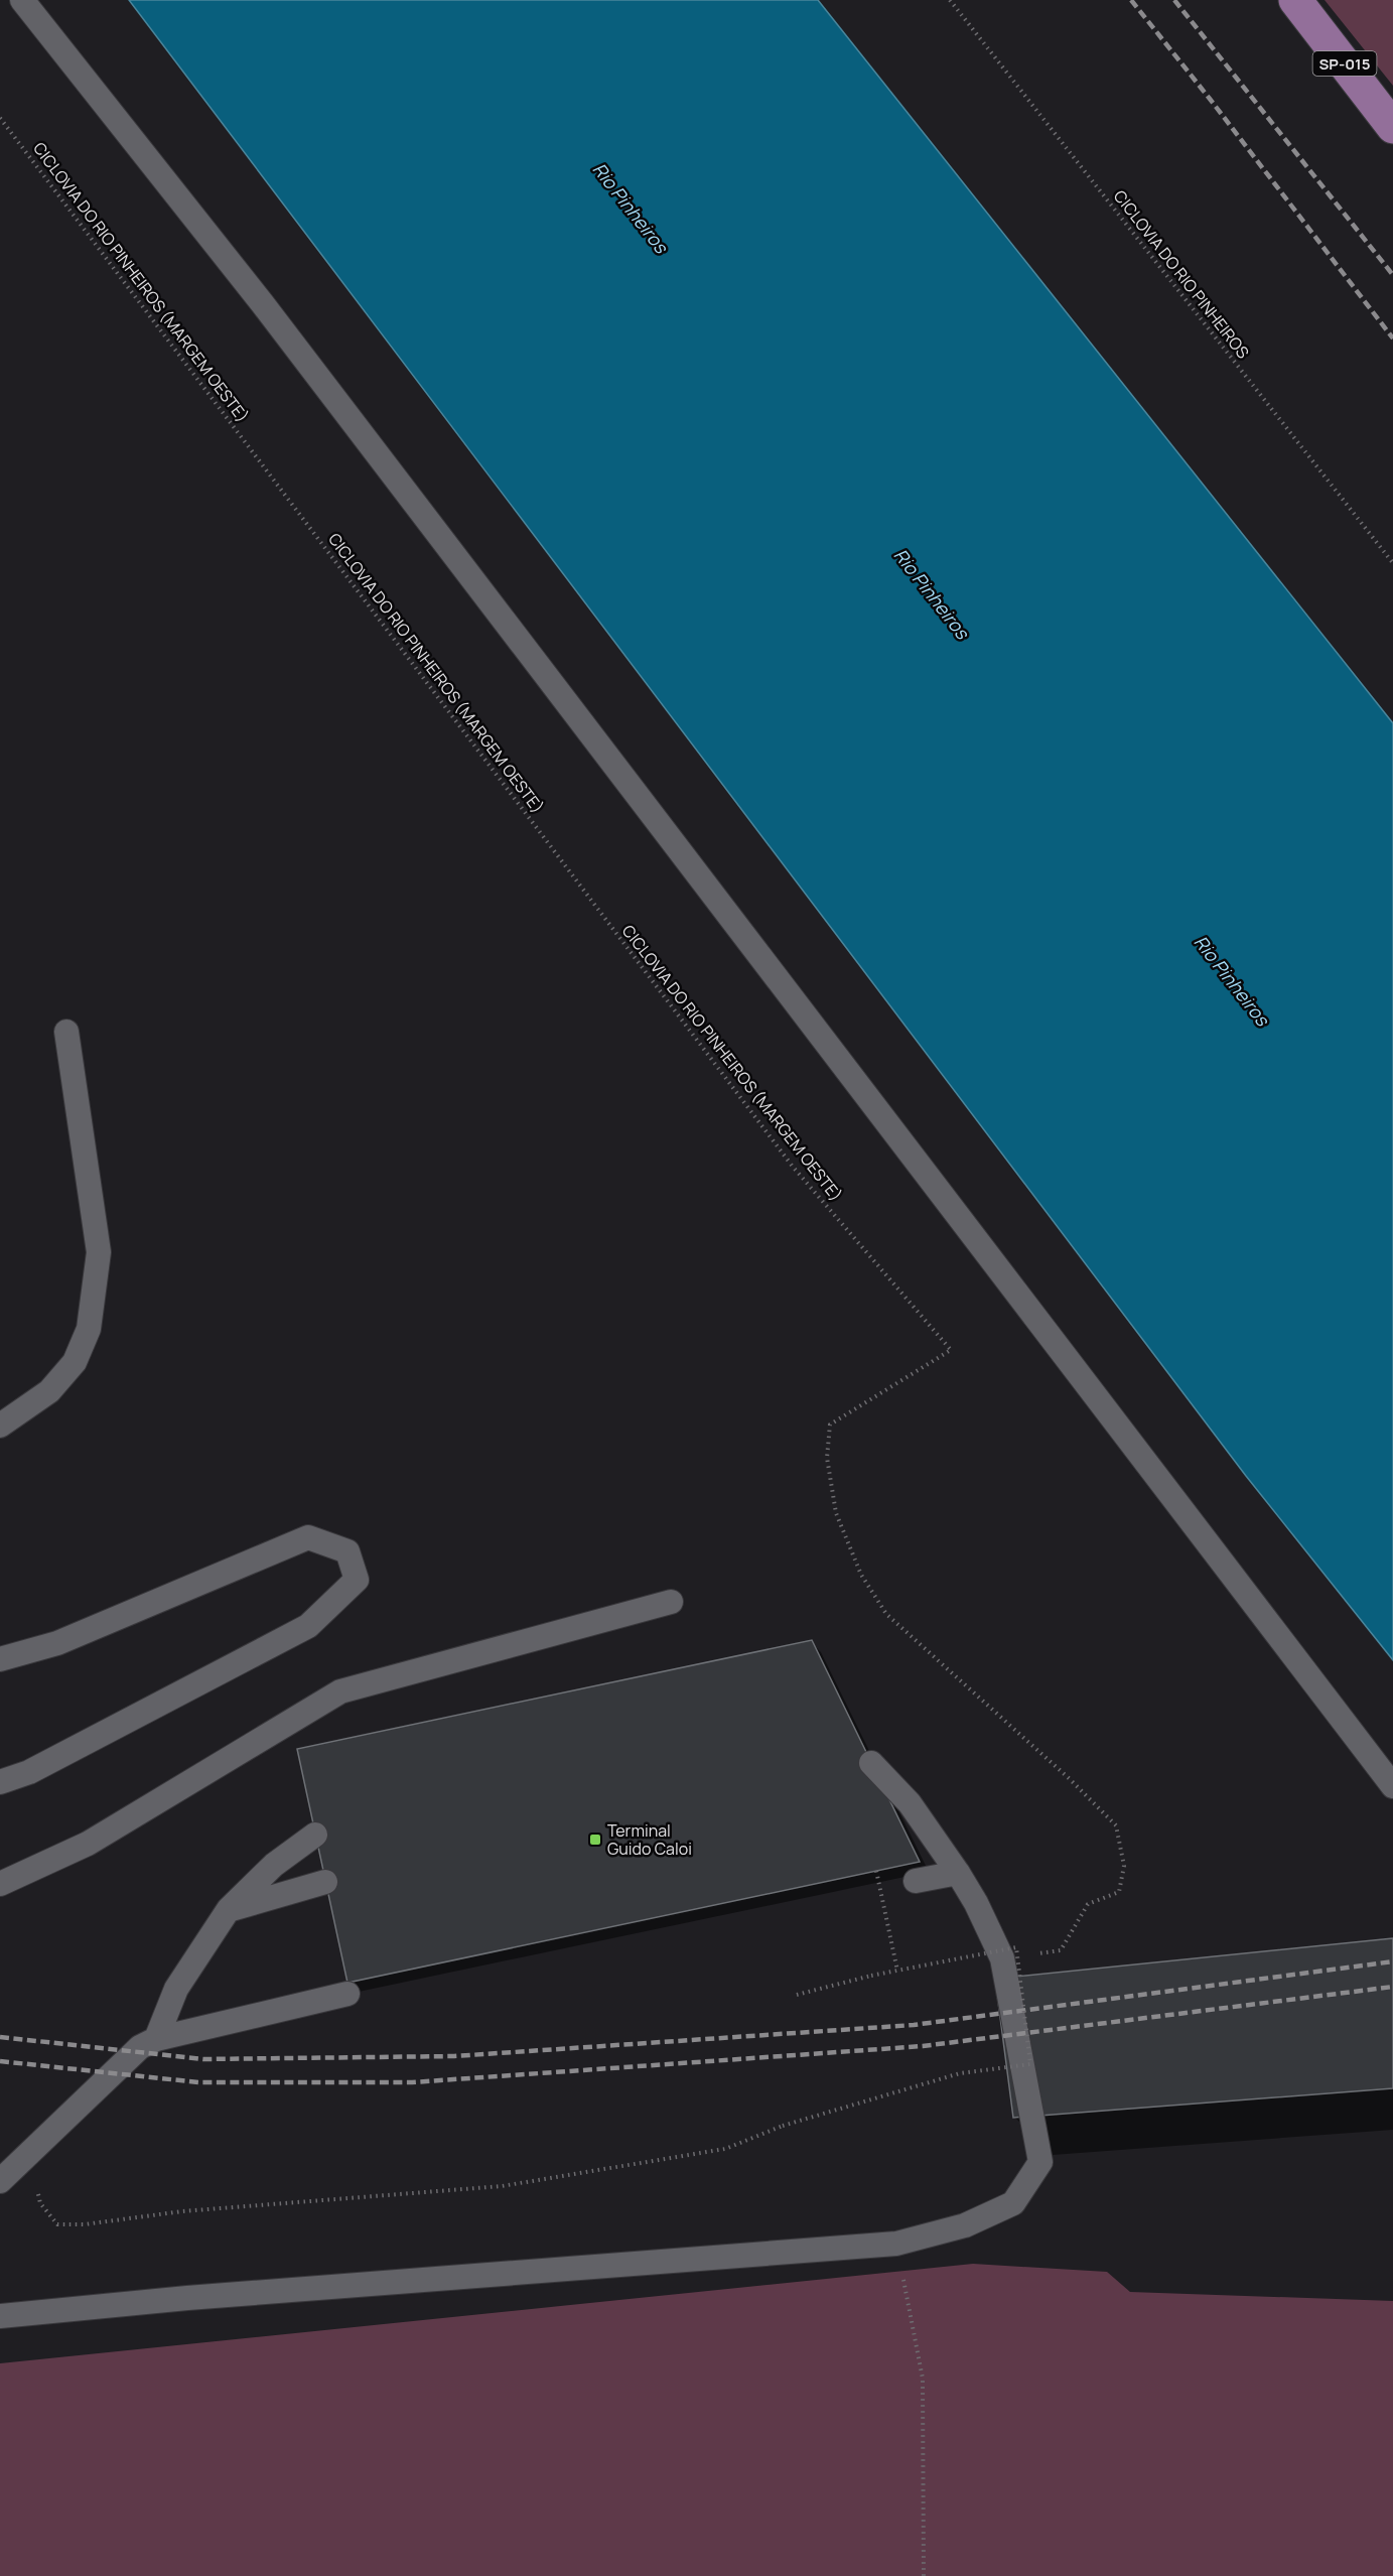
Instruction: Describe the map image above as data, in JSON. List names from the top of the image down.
{
  "streets": {
    "highway": ["SP-015"],
    "path": ["CICLOVIA DO RIO PINHEIROS", "CICLOVIA DO RIO PINHEIROS (MARGEM OESTE)"]
  },
  "water": ["Rio Pinheiros"],
  "places": {
    "transit": ["Terminal Guido Caloi"]
  }
}
